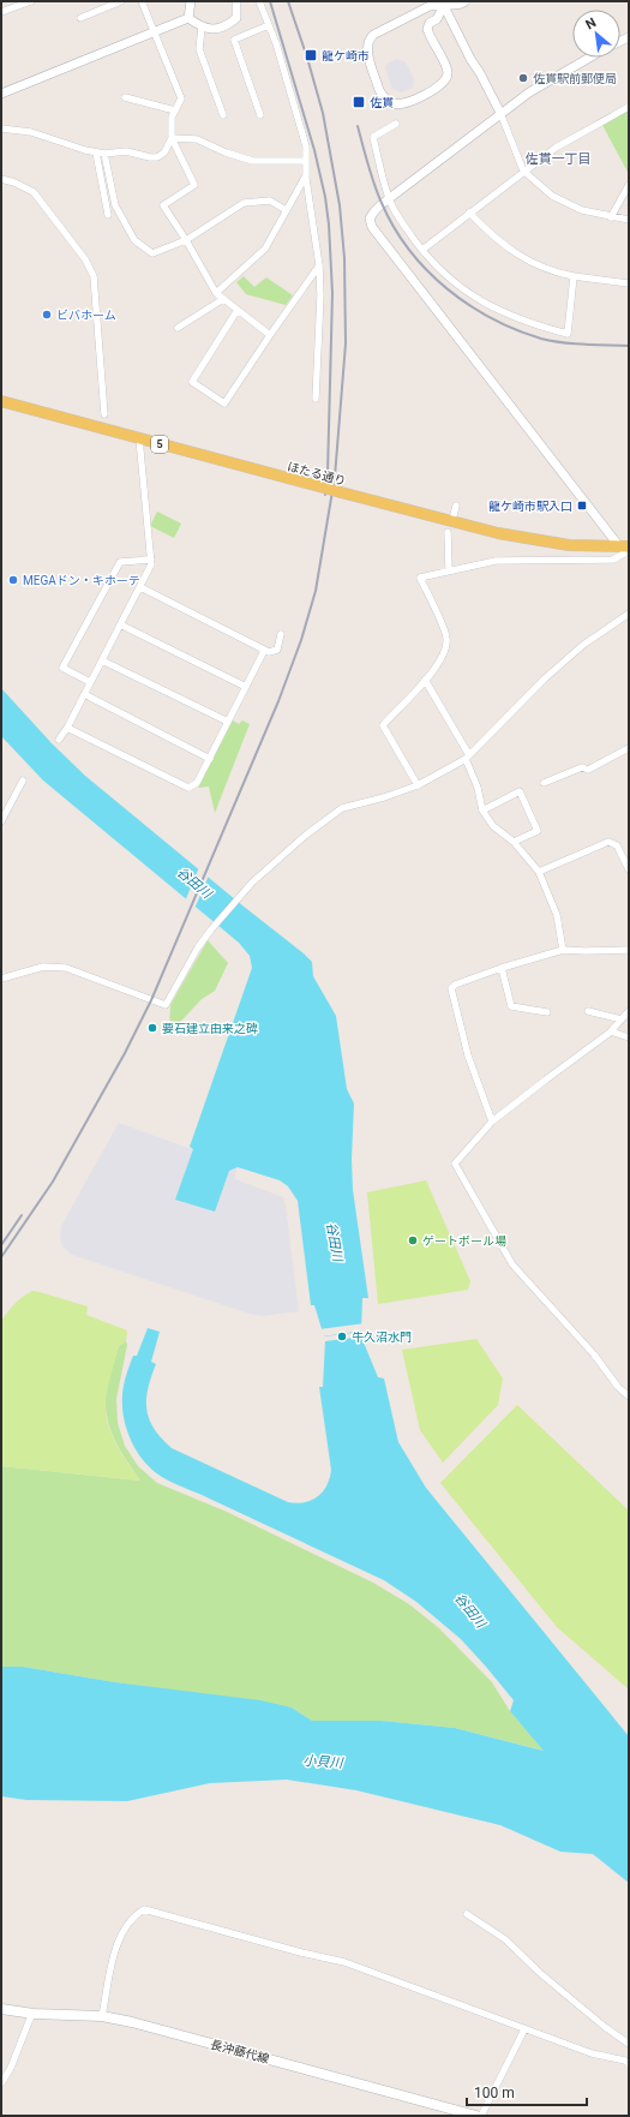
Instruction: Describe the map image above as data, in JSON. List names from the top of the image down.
{
  "streets": {
    "main road": ["5", "ほたる通り", "長沖藤代線"]
  },
  "districts": ["佐貫一丁目"],
  "water": ["谷田川", "小貝川"],
  "places": {
    "transit": ["龍ケ崎市", "佐貫", "龍ケ崎市駅入口"],
    "other": [
      "佐貫駅前郵便局",
      "ビバホーム",
      "MEGAドン・キホーテ",
      "要石建立由来之碑",
      "ゲートボール場",
      "牛久沼水門"
    ]
  },
  "scale_bar": "100 m",
  "north": "top left"
}
